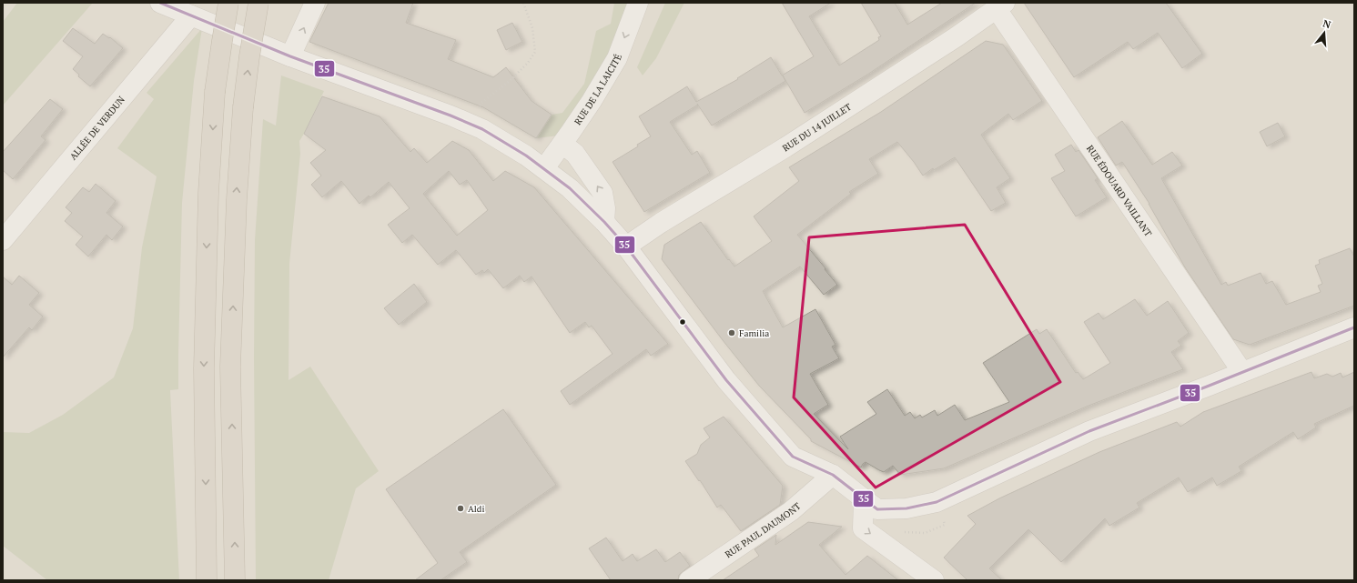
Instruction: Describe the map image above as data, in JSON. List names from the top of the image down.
{
  "streets": {
    "street": [
      "RUE DE LA LAICITÉ",
      "RUE DU 14 JUILLET",
      "ALLÉE DE VERDUN",
      "RUE ÉDOUARD VAILLANT",
      "RUE PAUL DAUMONT"
    ]
  },
  "crossings": [
    ["RUE DU 14 JUILLET", "RUE ÉDOUARD VAILLANT"]
  ],
  "one_way": ["RUE DE LA LAICITÉ"],
  "places": ["Familia", "Aldi"],
  "lines": ["transit line 35"],
  "north": "top"
}
